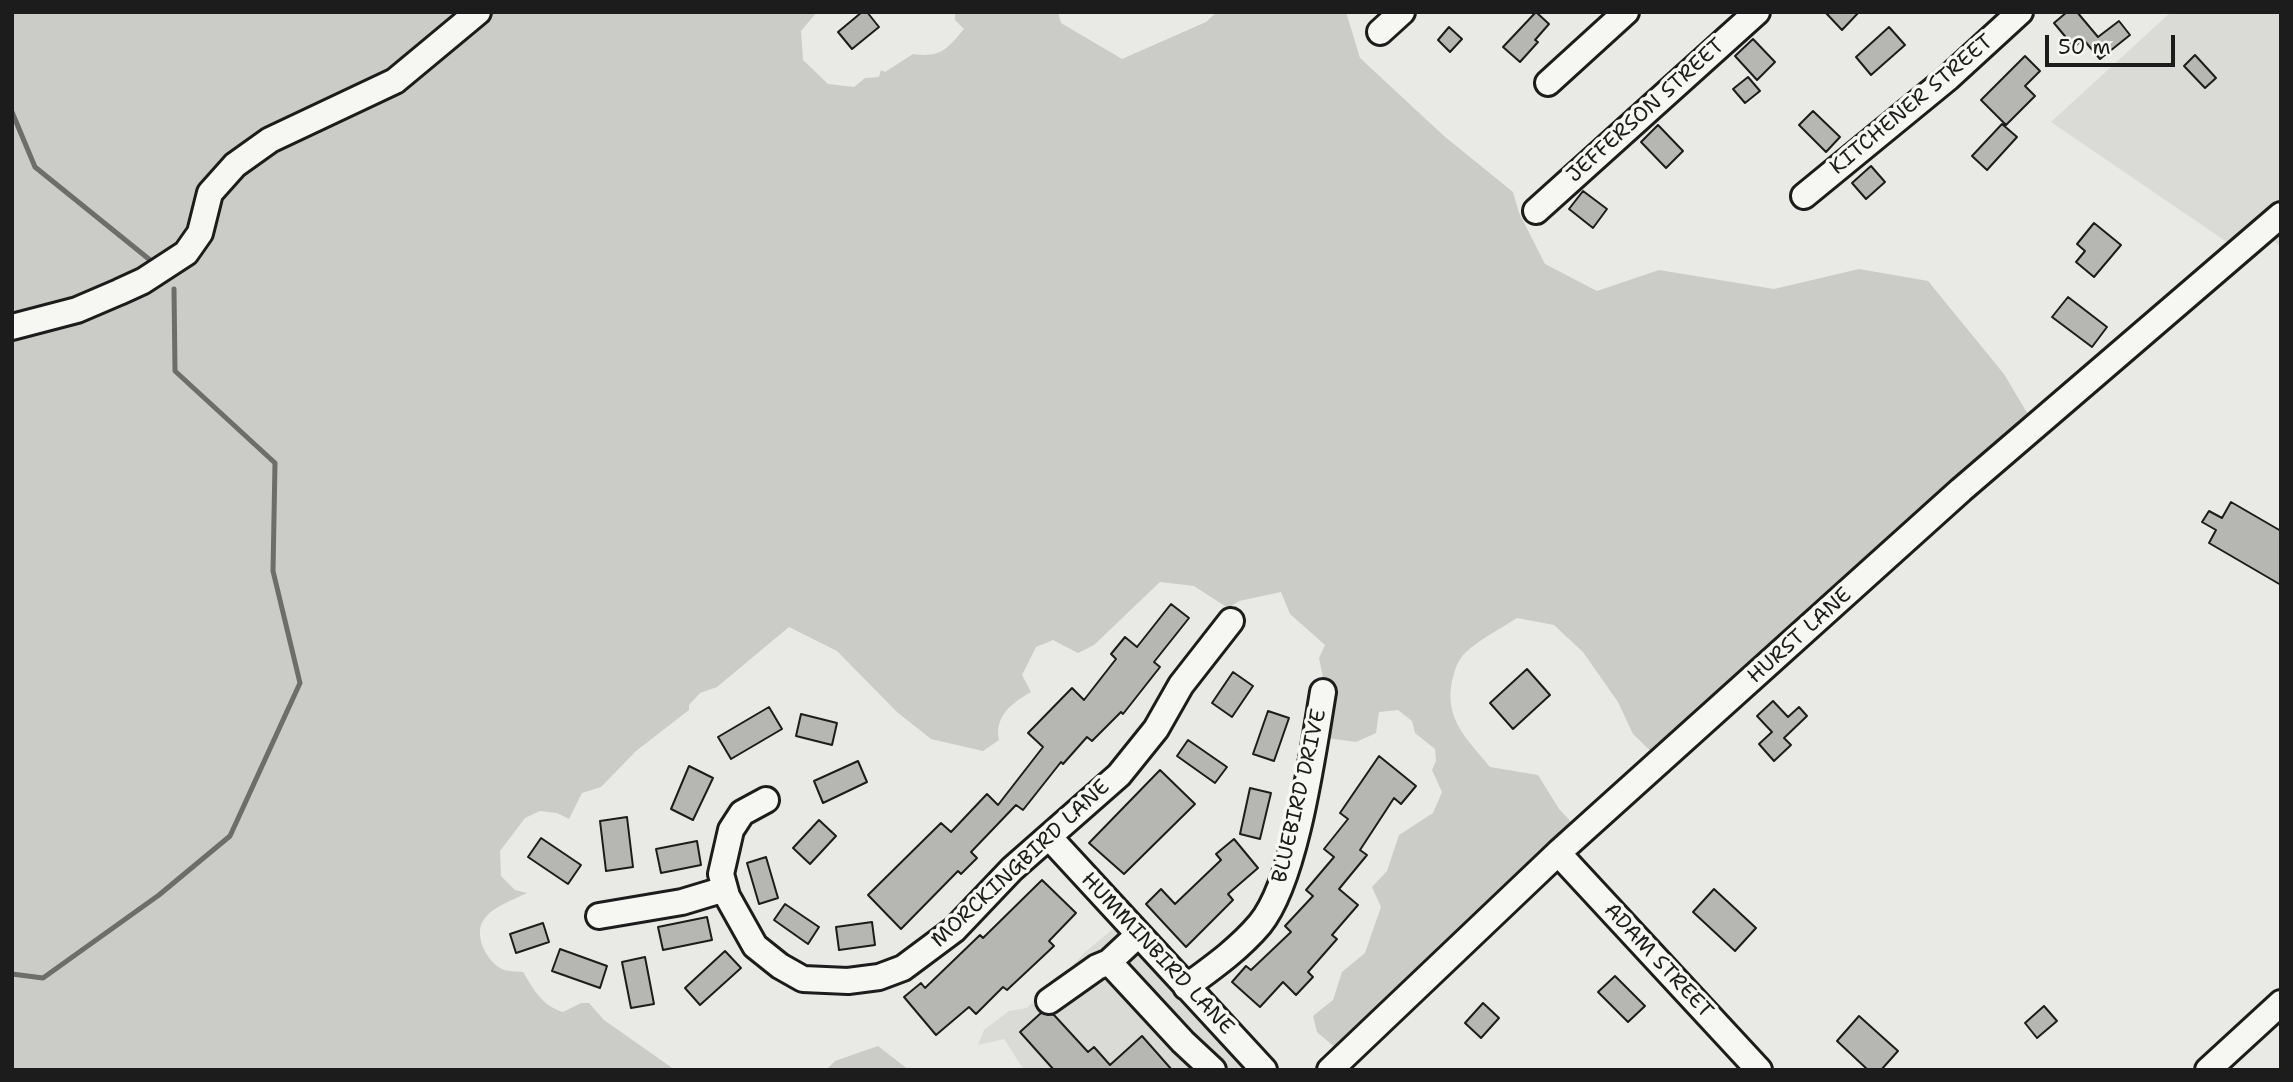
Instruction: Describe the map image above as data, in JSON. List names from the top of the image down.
{
  "streets": {
    "street": [
      "KITCHENER STREET",
      "JEFFERSON STREET",
      "HURST LANE",
      "BLUEBIRD DRIVE",
      "MORCKINGBIRD LANE",
      "HUMMINBIRD LANE",
      "ADAM STREET"
    ]
  },
  "crossings": [
    ["HURST LANE", "ADAM STREET"],
    ["BLUEBIRD DRIVE", "HUMMINBIRD LANE"],
    ["MORCKINGBIRD LANE", "HUMMINBIRD LANE"]
  ],
  "scale_bar": "50 m"
}
